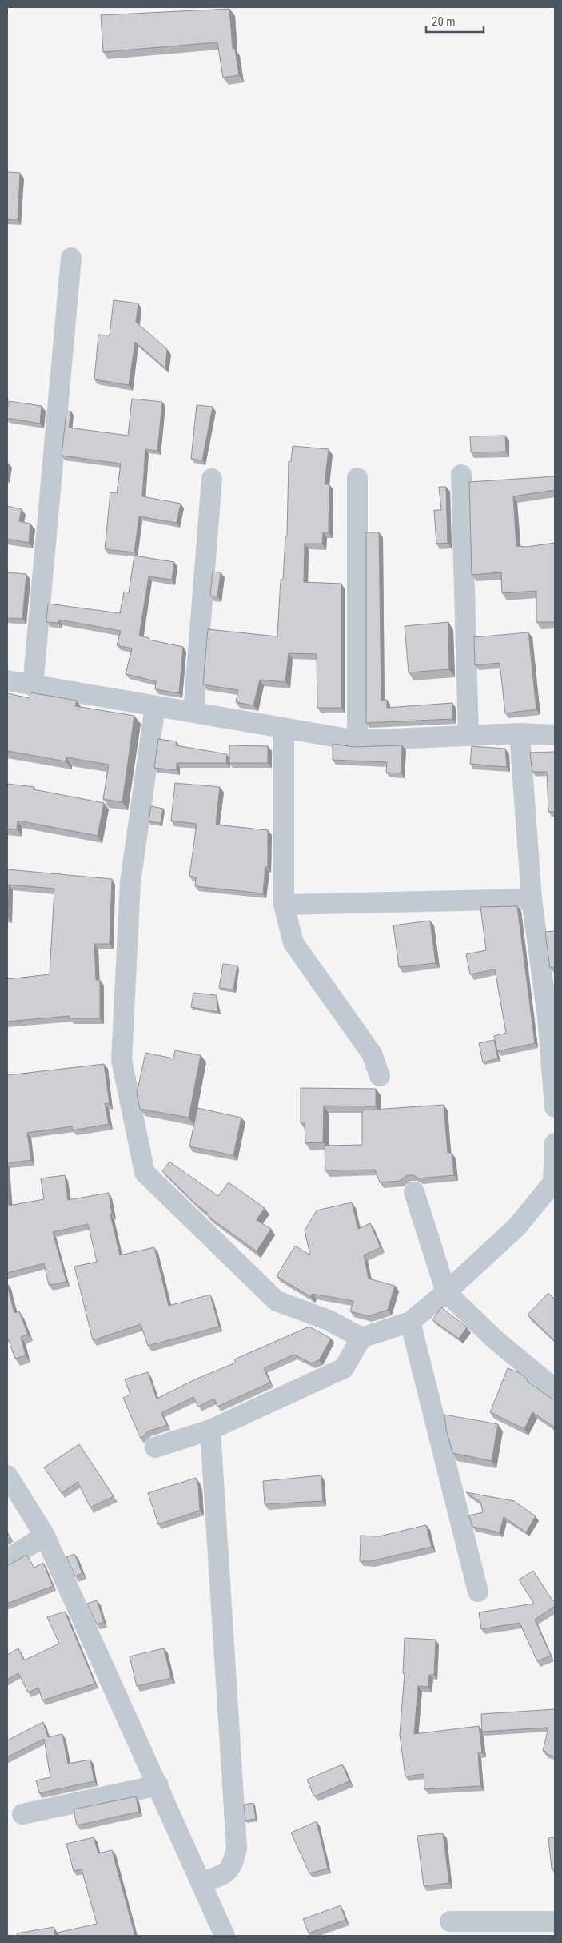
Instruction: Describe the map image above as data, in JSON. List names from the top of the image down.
{
  "scale_bar": "20 m"
}
